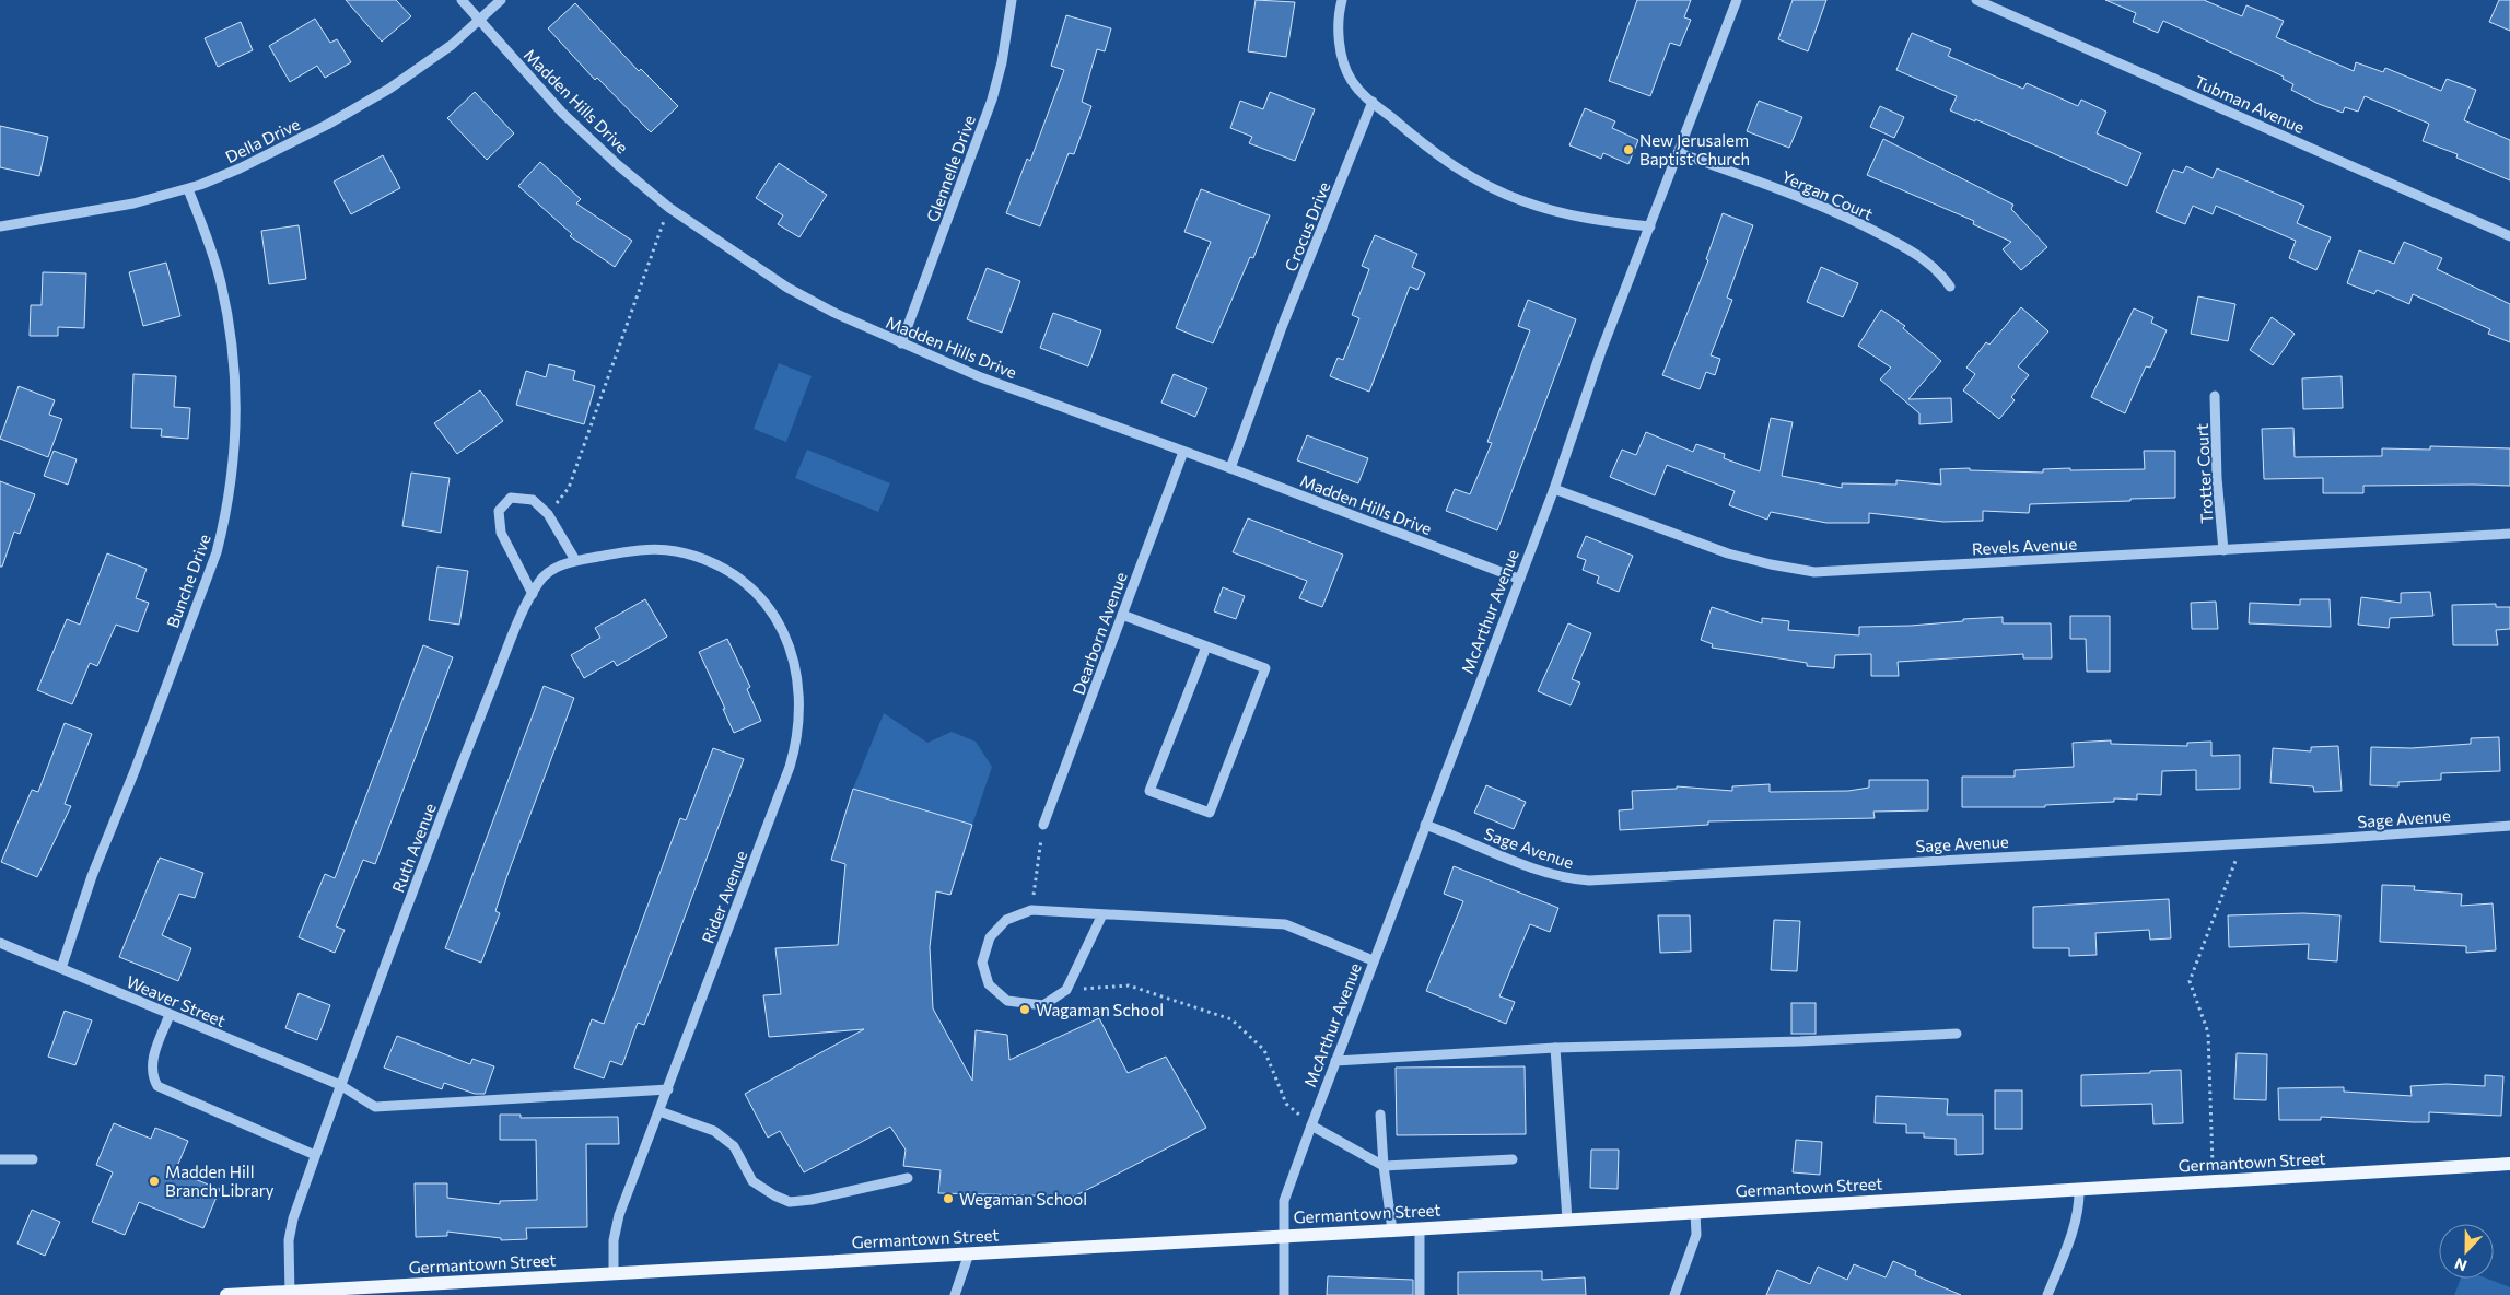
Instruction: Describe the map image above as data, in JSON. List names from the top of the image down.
{
  "streets": {
    "main road": ["Germantown Street"],
    "street": [
      "Madden Hills Drive",
      "Tubman Avenue",
      "Della Drive",
      "Glennelle Drive",
      "Yergan Court",
      "Crocus Drive",
      "Trotter Court",
      "Revels Avenue",
      "Bunche Drive",
      "McArthur Avenue",
      "Dearborn Avenue",
      "Sage Avenue",
      "Ruth Avenue",
      "Rider Avenue",
      "Weaver Street"
    ]
  },
  "crossings": [
    ["Madden Hills Drive", "Della Drive"],
    ["Madden Hills Drive", "Glennelle Drive"],
    ["Madden Hills Drive", "Crocus Drive"],
    ["Madden Hills Drive", "McArthur Avenue"],
    ["Madden Hills Drive", "Dearborn Avenue"],
    ["Della Drive", "Bunche Drive"],
    ["Yergan Court", "McArthur Avenue"],
    ["Trotter Court", "Revels Avenue"],
    ["Revels Avenue", "McArthur Avenue"],
    ["Bunche Drive", "Weaver Street"],
    ["McArthur Avenue", "Sage Avenue"],
    ["McArthur Avenue", "Germantown Street"],
    ["Ruth Avenue", "Rider Avenue"],
    ["Ruth Avenue", "Weaver Street"],
    ["Ruth Avenue", "Germantown Street"],
    ["Rider Avenue", "Weaver Street"],
    ["Rider Avenue", "Germantown Street"]
  ],
  "places": [
    "New Jerusalem Baptist Church",
    "Wagaman School",
    "Madden Hill Branch Library",
    "Wegaman School"
  ],
  "north": "bottom"
}
